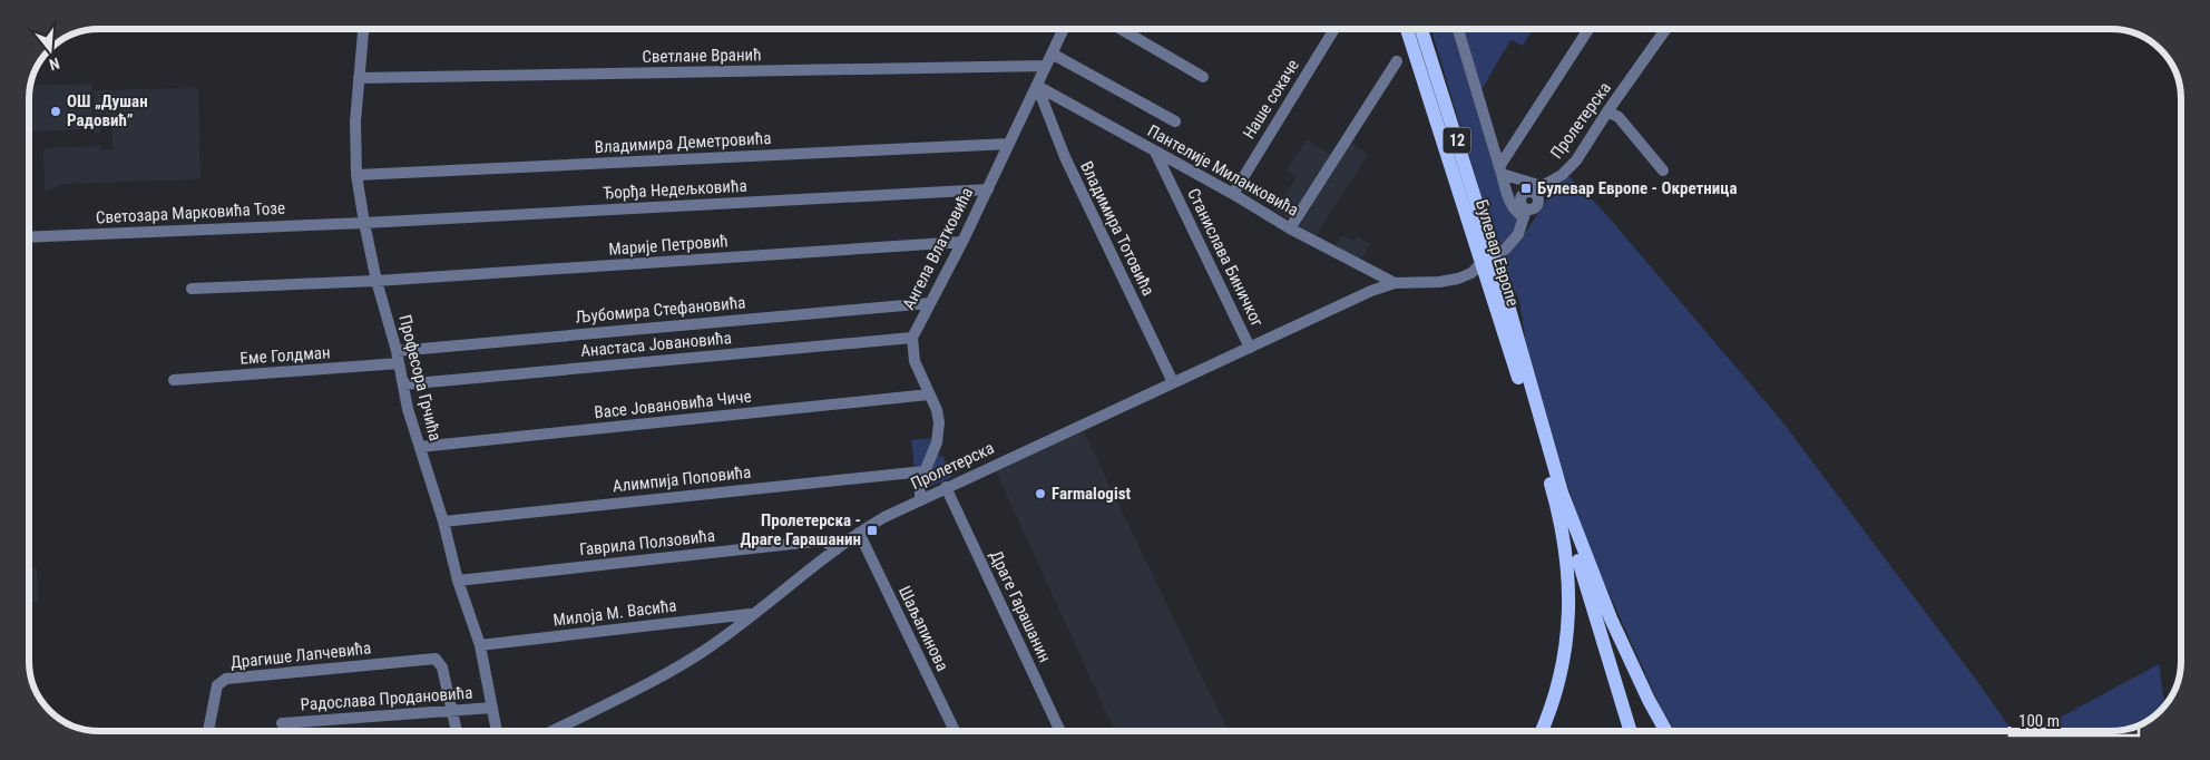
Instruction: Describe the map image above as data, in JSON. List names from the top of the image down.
{
  "streets": {
    "main road": ["12", "Булевар Европе"],
    "street": [
      "Светлане Вранић",
      "Наше сокаче",
      "Пролетерска",
      "Владимира Деметровића",
      "Пантелије Миланковића",
      "Ђорђа Недељковића",
      "Светозара Марковића Тозе",
      "Владимира Тотовића",
      "Марије Петровић",
      "Ангела Влатковића",
      "Станислава Биничког",
      "Љубомира Стефановића",
      "Анастаса Јовановића",
      "Еме Голдман",
      "Професора Грчића",
      "Васе Јовановића Чиче",
      "Алимпија Поповића",
      "Гаврила Ползовића",
      "Драге Гарашанин",
      "Милоја М. Васића",
      "Шаљапинова",
      "Драгише Лапчевића",
      "Радослава Продановића"
    ]
  },
  "crossings": [
    ["Светлане Вранић", "Ангела Влатковића"],
    ["Светлане Вранић", "Професора Грчића"],
    ["Наше сокаче", "Пантелије Миланковића"],
    ["Пролетерска", "Пантелије Миланковића"],
    ["Пролетерска", "Владимира Тотовића"],
    ["Пролетерска", "Ангела Влатковића"],
    ["Пролетерска", "Булевар Европе"],
    ["Пролетерска", "Станислава Биничког"],
    ["Пролетерска", "Гаврила Ползовића"],
    ["Пролетерска", "Драге Гарашанин"],
    ["Пролетерска", "Милоја М. Васића"],
    ["Пролетерска", "Шаљапинова"],
    ["Владимира Деметровића", "Ангела Влатковића"],
    ["Владимира Деметровића", "Професора Грчића"],
    ["Пантелије Миланковића", "Владимира Тотовића"],
    ["Пантелије Миланковића", "Ангела Влатковића"],
    ["Пантелије Миланковића", "Станислава Биничког"],
    ["Ђорђа Недељковића", "Светозара Марковића Тозе"],
    ["Ђорђа Недељковића", "Ангела Влатковића"],
    ["Ђорђа Недељковића", "Професора Грчића"],
    ["Светозара Марковића Тозе", "Професора Грчића"],
    ["Владимира Тотовића", "Ангела Влатковића"],
    ["Марије Петровић", "Ангела Влатковића"],
    ["Марије Петровић", "Професора Грчића"],
    ["Ангела Влатковића", "Љубомира Стефановића"],
    ["Ангела Влатковића", "Анастаса Јовановића"],
    ["Ангела Влатковића", "Васе Јовановића Чиче"],
    ["Ангела Влатковића", "Алимпија Поповића"],
    ["Љубомира Стефановића", "Професора Грчића"],
    ["Анастаса Јовановића", "Професора Грчића"],
    ["Еме Голдман", "Професора Грчића"],
    ["Професора Грчића", "Васе Јовановића Чиче"],
    ["Професора Грчића", "Алимпија Поповића"],
    ["Професора Грчића", "Гаврила Ползовића"],
    ["Професора Грчића", "Милоја М. Васића"],
    ["Професора Грчића", "Радослава Продановића"],
    ["Драгише Лапчевића", "Радослава Продановића"]
  ],
  "places": {
    "other": ["ОШ „Душан Радовић”", "Farmalogist"],
    "transit": ["Булевар Европе - Окретница", "Пролетерска - Драге Гарашанин"]
  },
  "scale_bar": "100 m",
  "north": "bottom"
}
